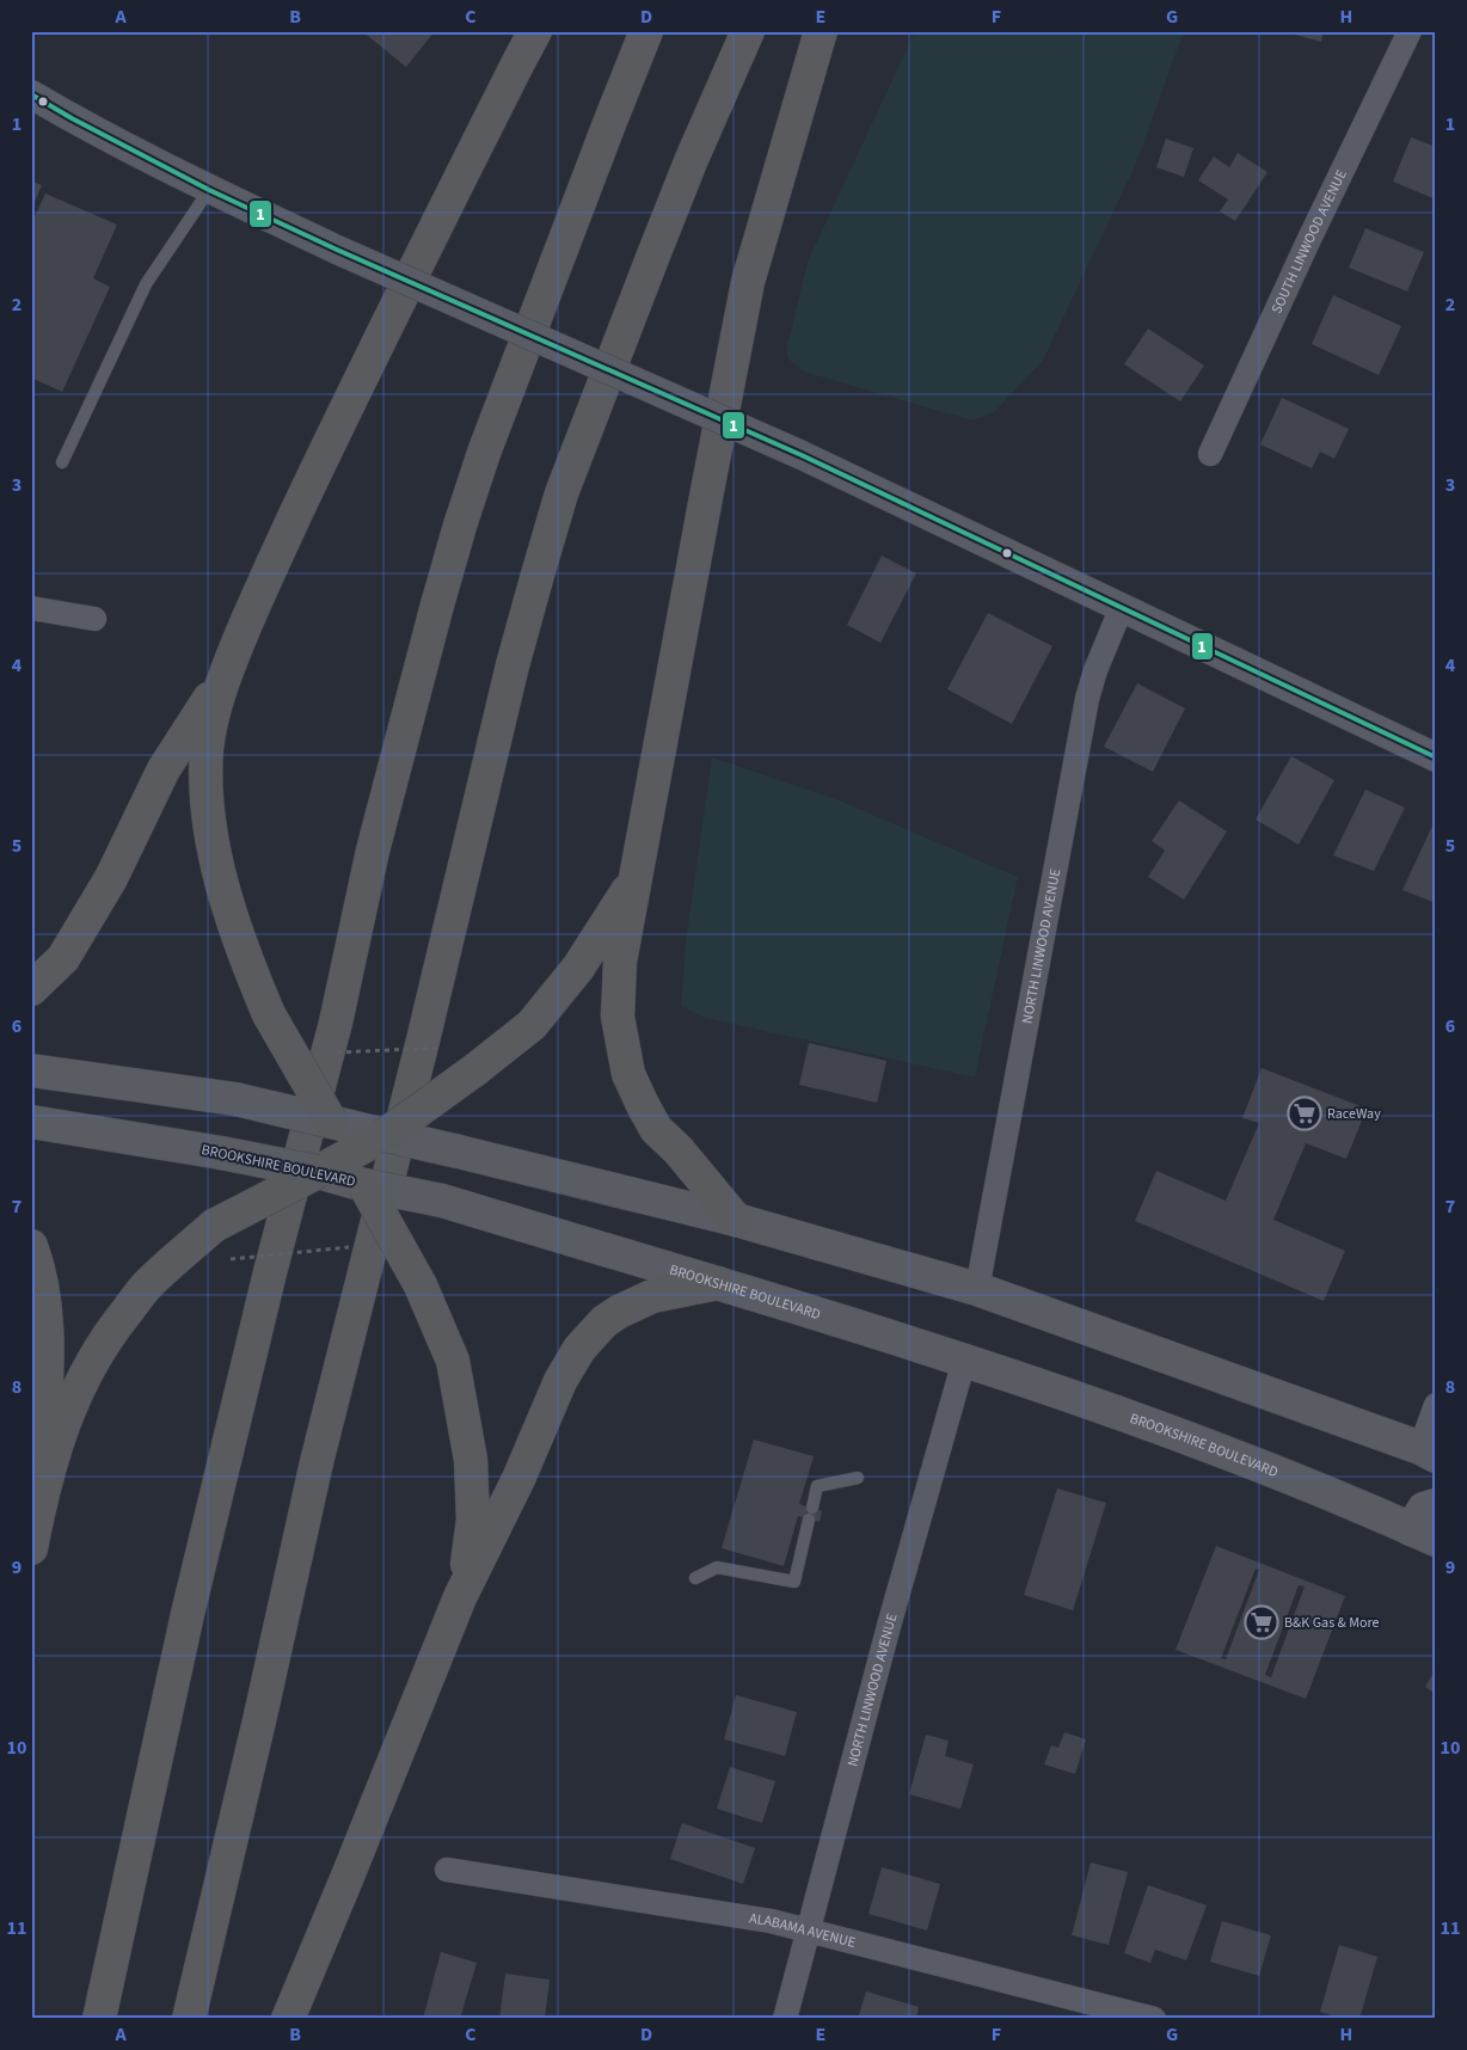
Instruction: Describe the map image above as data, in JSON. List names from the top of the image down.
{
  "streets": {
    "highway": ["BROOKSHIRE BOULEVARD"],
    "street": ["SOUTH LINWOOD AVENUE", "NORTH LINWOOD AVENUE", "ALABAMA AVENUE"]
  },
  "crossings": [
    ["NORTH LINWOOD AVENUE", "BROOKSHIRE BOULEVARD"],
    ["NORTH LINWOOD AVENUE", "ALABAMA AVENUE"]
  ],
  "places": {
    "supermarket": ["RaceWay", "B&K Gas & More"]
  },
  "lines": ["transit line 1"],
  "grid": {
    "columns": [
      "A",
      "B",
      "C",
      "D",
      "E",
      "F",
      "G",
      "H"
    ],
    "rows": [
      "1",
      "2",
      "3",
      "4",
      "5",
      "6",
      "7",
      "8",
      "9",
      "10",
      "11"
    ]
  }
}
